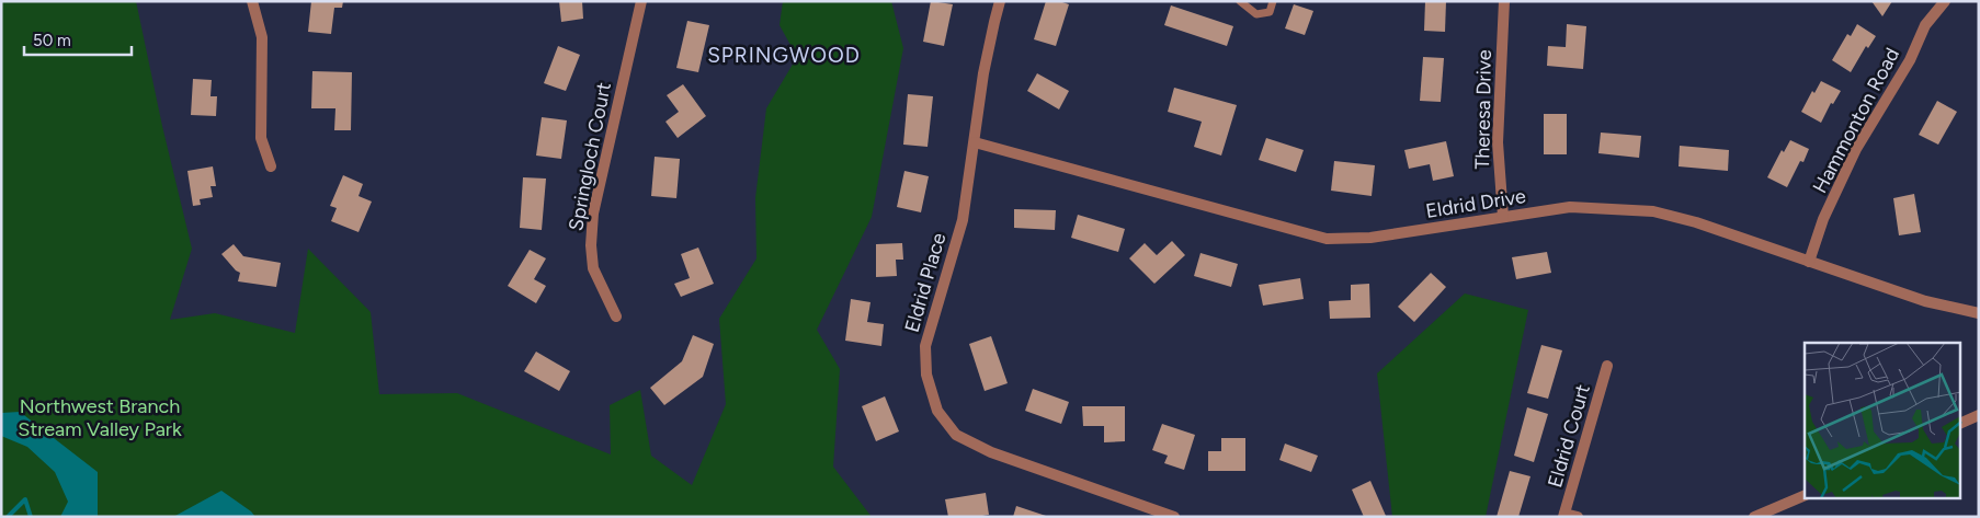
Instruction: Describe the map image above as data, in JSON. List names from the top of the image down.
{
  "streets": {
    "street": [
      "Theresa Drive",
      "Hammonton Road",
      "Springloch Court",
      "Eldrid Drive",
      "Eldrid Place",
      "Eldrid Court"
    ]
  },
  "crossings": [
    ["Theresa Drive", "Eldrid Drive"],
    ["Hammonton Road", "Eldrid Drive"],
    ["Eldrid Drive", "Eldrid Place"]
  ],
  "districts": ["SPRINGWOOD"],
  "parks": ["Northwest Branch Stream Valley Park"],
  "scale_bar": "50 m"
}
